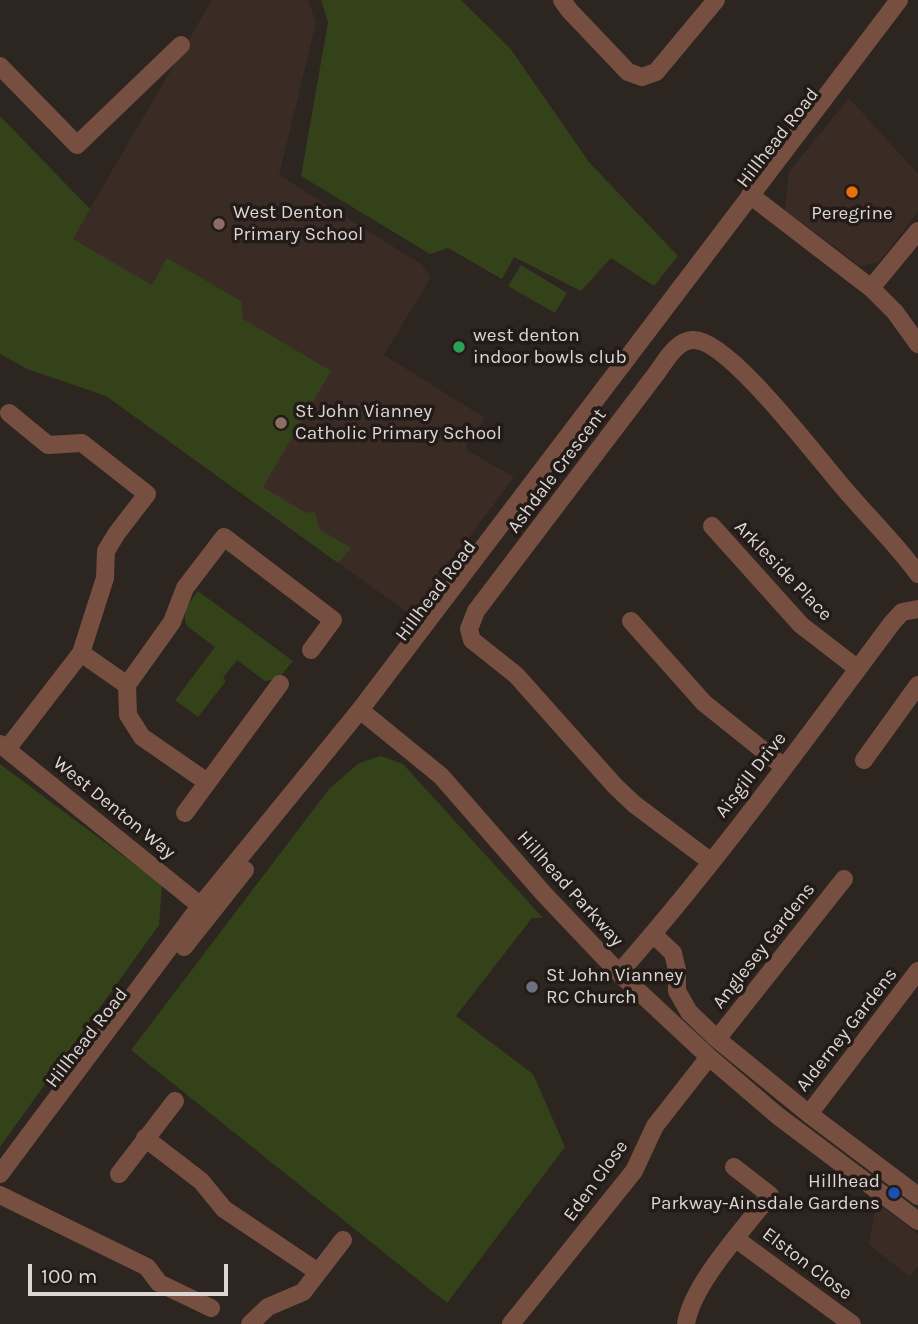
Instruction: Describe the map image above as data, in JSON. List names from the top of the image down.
{
  "streets": {
    "street": [
      "Hillhead Road",
      "Ashdale Crescent",
      "Arkleside Place",
      "Aisgill Drive",
      "West Denton Way",
      "Hillhead Parkway",
      "Anglesey Gardens",
      "Alderney Gardens",
      "Eden Close",
      "Elston Close"
    ]
  },
  "crossings": [
    ["Hillhead Road", "West Denton Way"],
    ["Hillhead Road", "Hillhead Parkway"],
    ["Ashdale Crescent", "Aisgill Drive"],
    ["Arkleside Place", "Aisgill Drive"],
    ["Aisgill Drive", "Hillhead Parkway"],
    ["Hillhead Parkway", "Eden Close"]
  ],
  "places": [
    "Peregrine",
    "West Denton Primary School",
    "west denton indoor bowls club",
    "St John Vianney Catholic Primary School",
    "St John Vianney RC Church",
    "Hillhead Parkway-Ainsdale Gardens"
  ],
  "scale_bar": "100 m"
}
